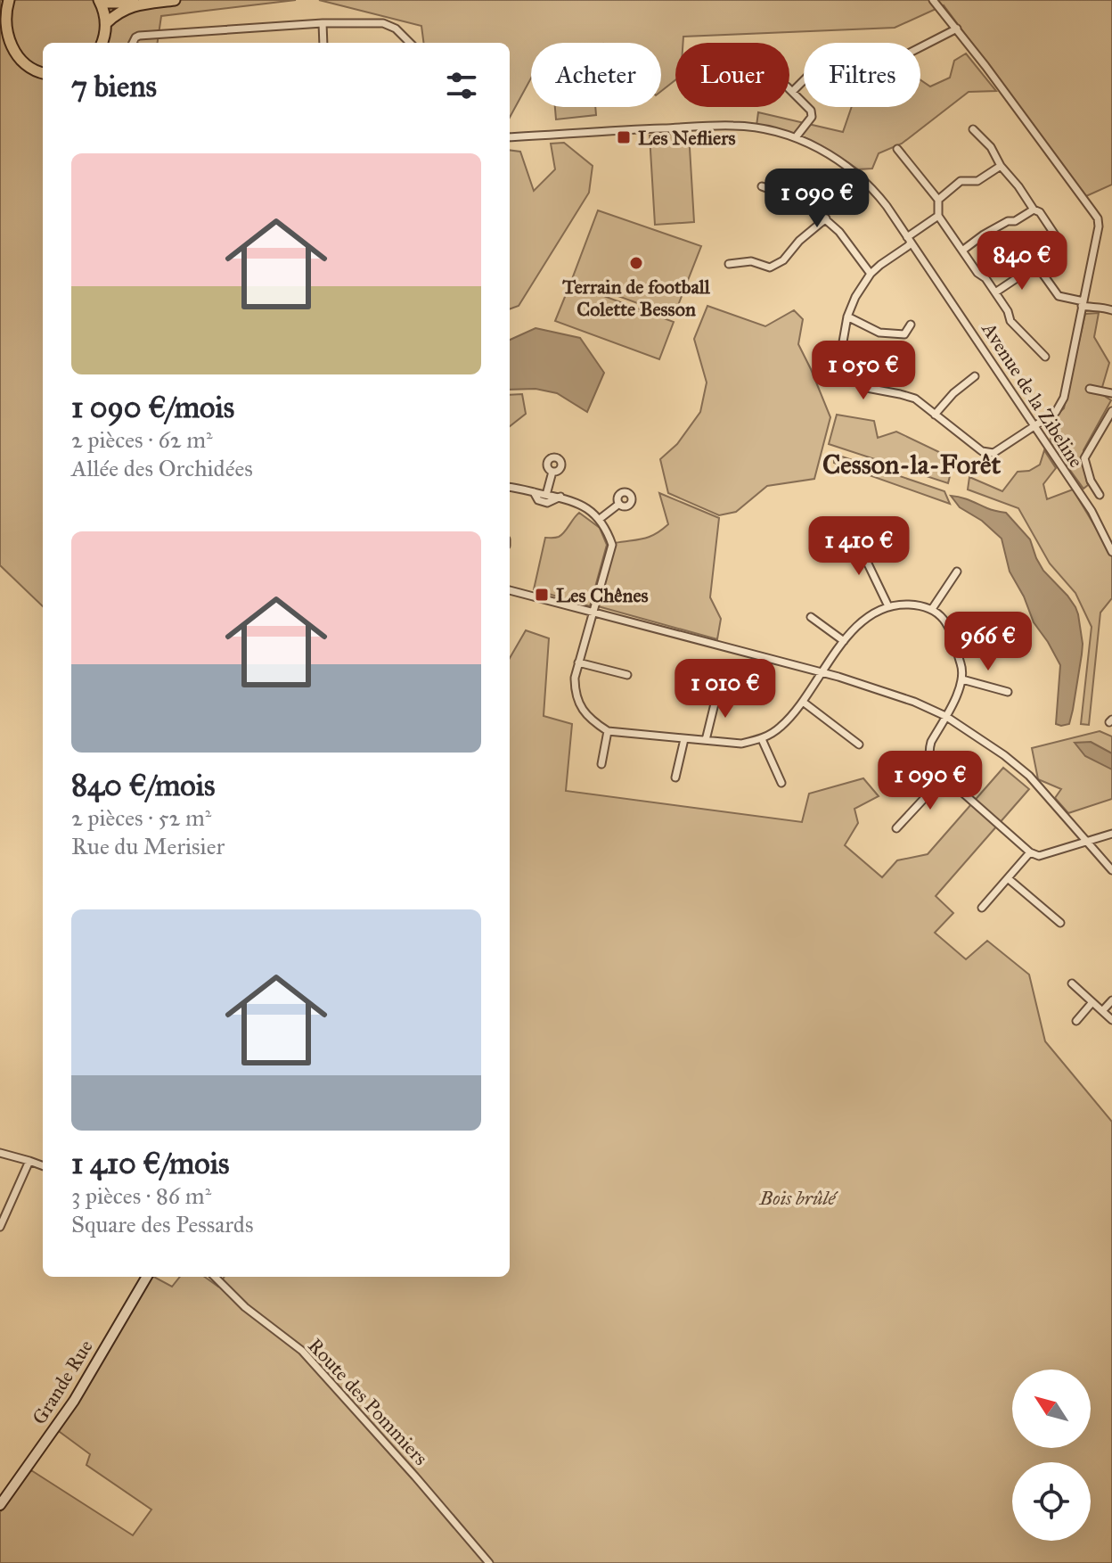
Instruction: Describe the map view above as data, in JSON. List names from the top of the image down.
{
  "streets": {
    "main road": ["Grande Rue"],
    "street": ["Avenue de la Zibeline", "Route des Pommiers"]
  },
  "districts": ["Cesson-la-Forêt"],
  "parks": ["Bois brûlé"],
  "places": {
    "transit": ["Les Nefliers", "Les Chênes"],
    "other": ["Terrain de football Colette Besson"]
  },
  "north": "top left",
  "page": {
    "chip": ["Acheter", "Louer", "Filtres"],
    "heading": "7 biens",
    "list": [
      {
        "name": "1 090 €/mois",
        "note": "2 pièces · 62 m² · Allée des Orchidées"
      },
      {
        "name": "840 €/mois",
        "note": "2 pièces · 52 m² · Rue du Merisier"
      },
      {
        "name": "1 410 €/mois",
        "note": "3 pièces · 86 m² · Square des Pessards"
      }
    ],
    "price": [
      "1 090 €",
      "840 €",
      "1 050 €",
      "1 410 €",
      "966 €",
      "1 010 €",
      "1 090 €"
    ]
  }
}
